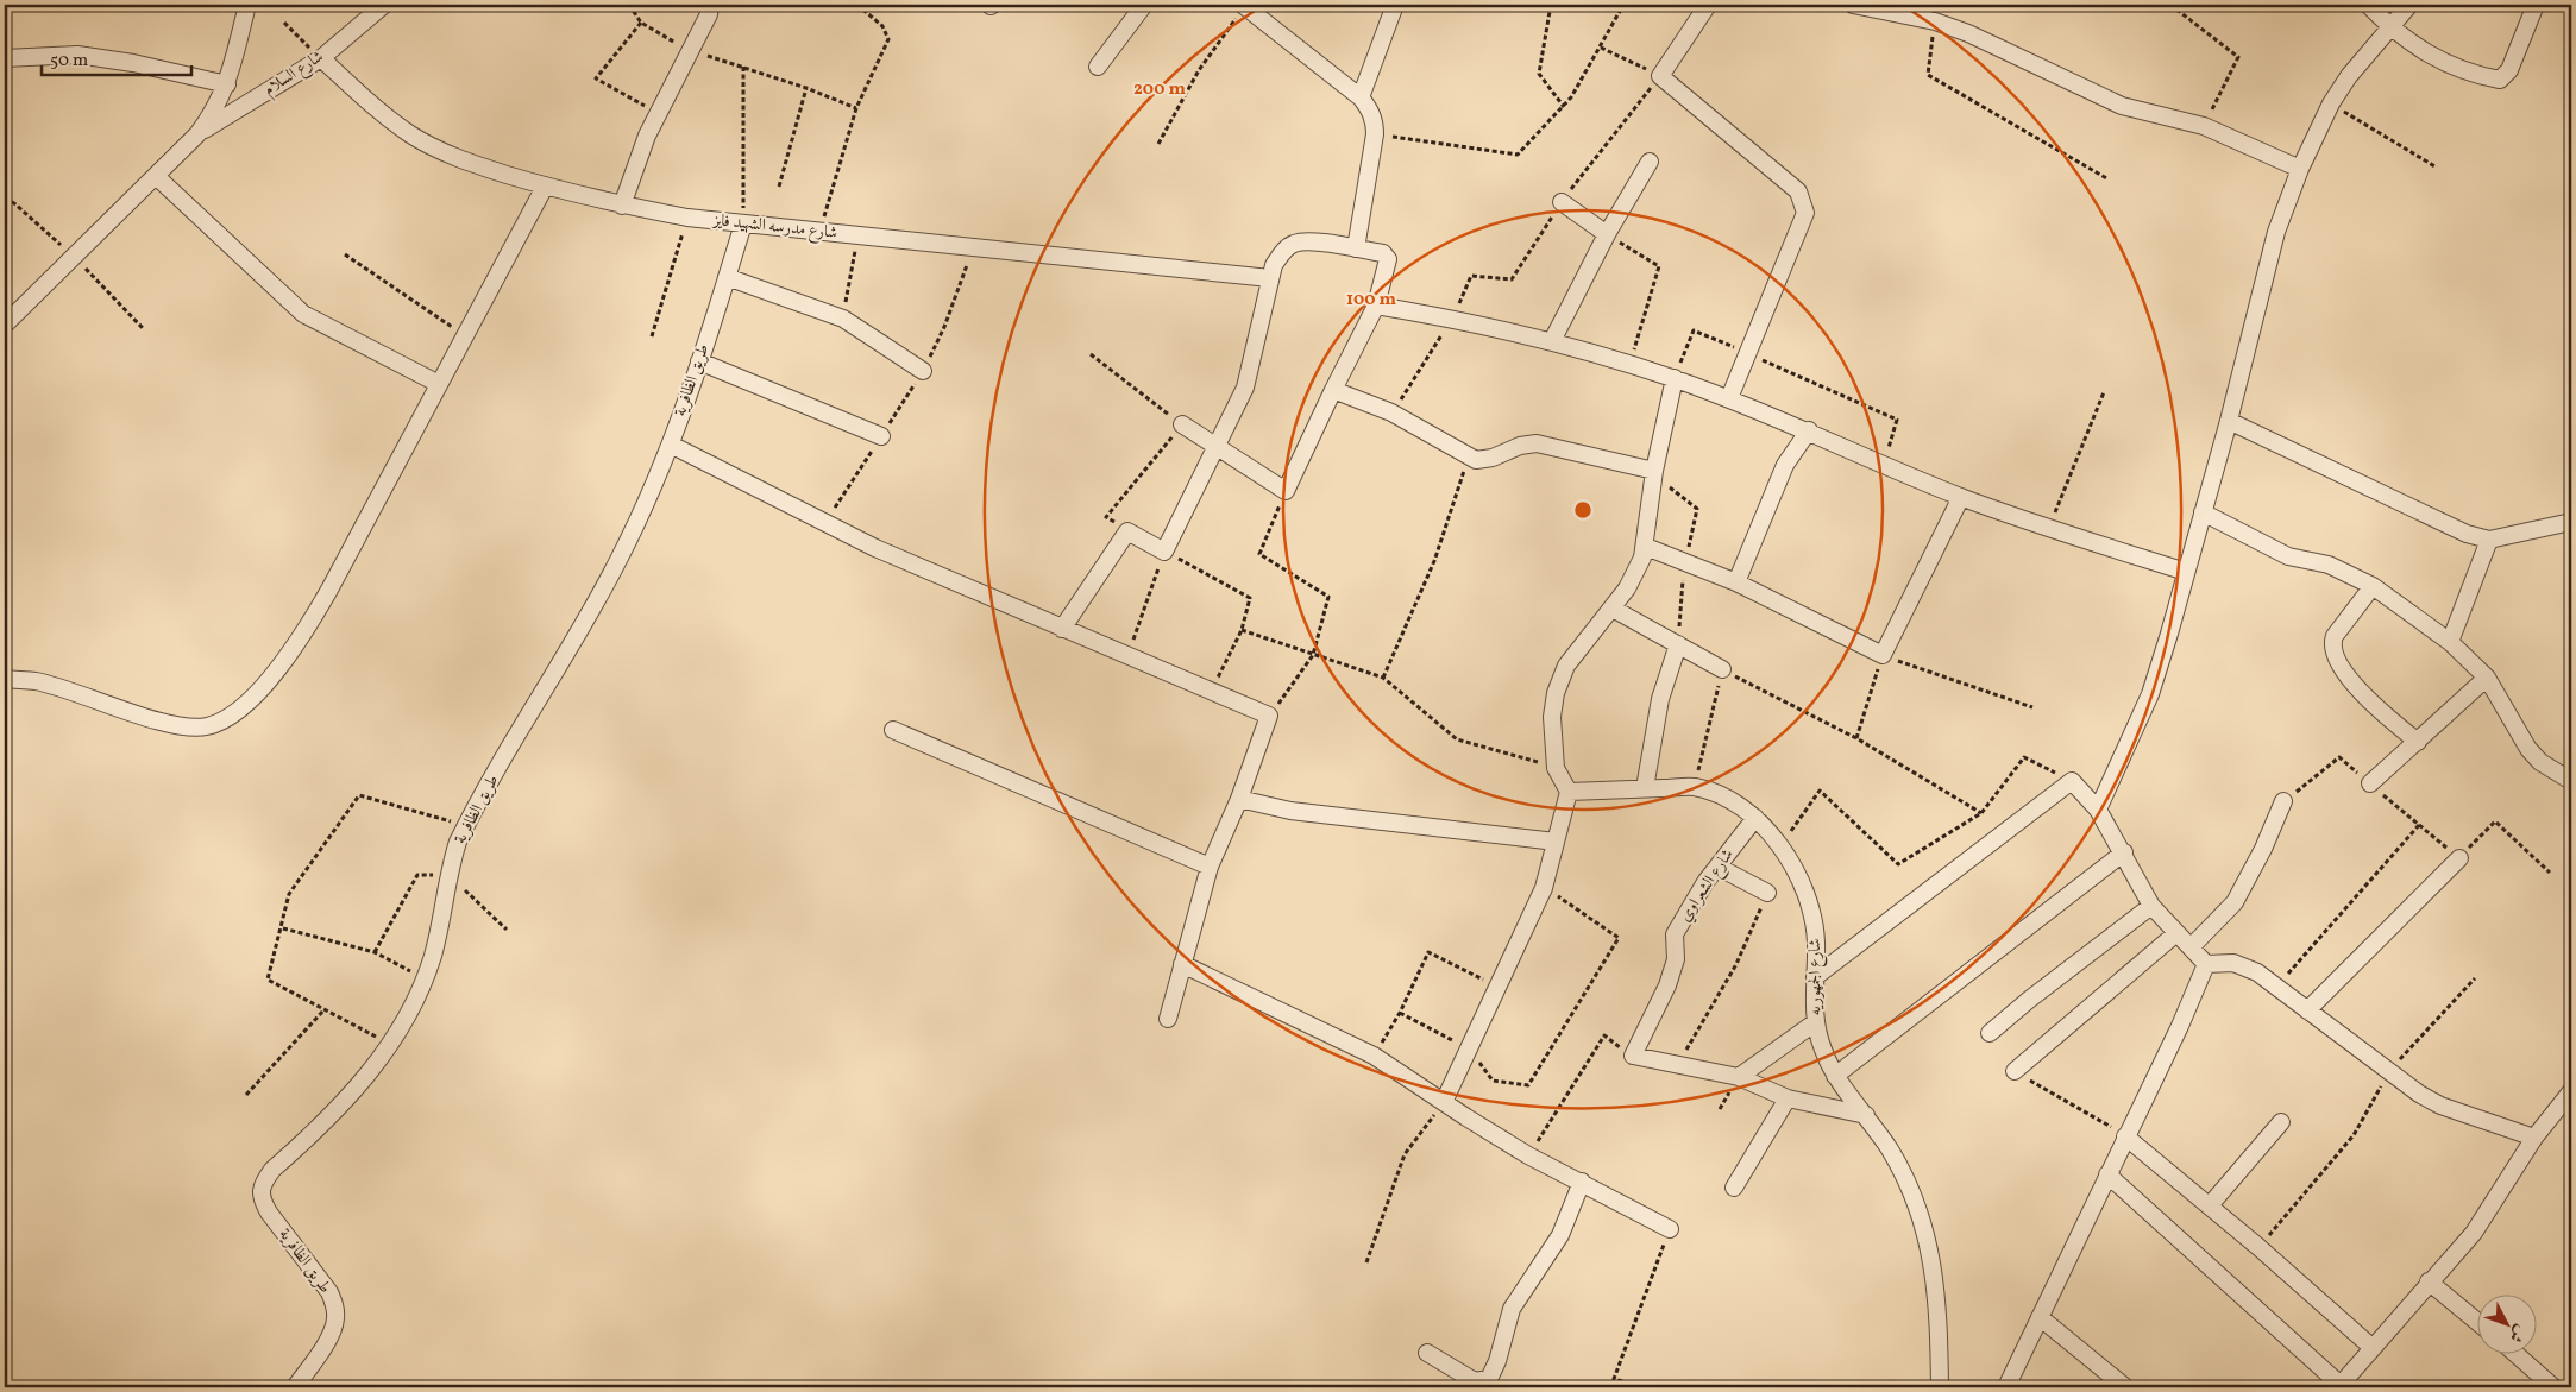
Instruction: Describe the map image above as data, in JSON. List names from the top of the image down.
{
  "streets": {
    "street": [
      "شارع السلام",
      "شارع مدرسه الشهيد فايز",
      "طريق الظافرية",
      "شارع الشعراوي",
      "شارع الجمهوريه"
    ]
  },
  "crossings": [
    ["شارع السلام", "شارع مدرسه الشهيد فايز"],
    ["شارع مدرسه الشهيد فايز", "طريق الظافرية"],
    ["شارع الشعراوي", "شارع الجمهوريه"]
  ],
  "scale_bar": "50 m",
  "north": "bottom right",
  "rings": ["200 m", "100 m"]
}
